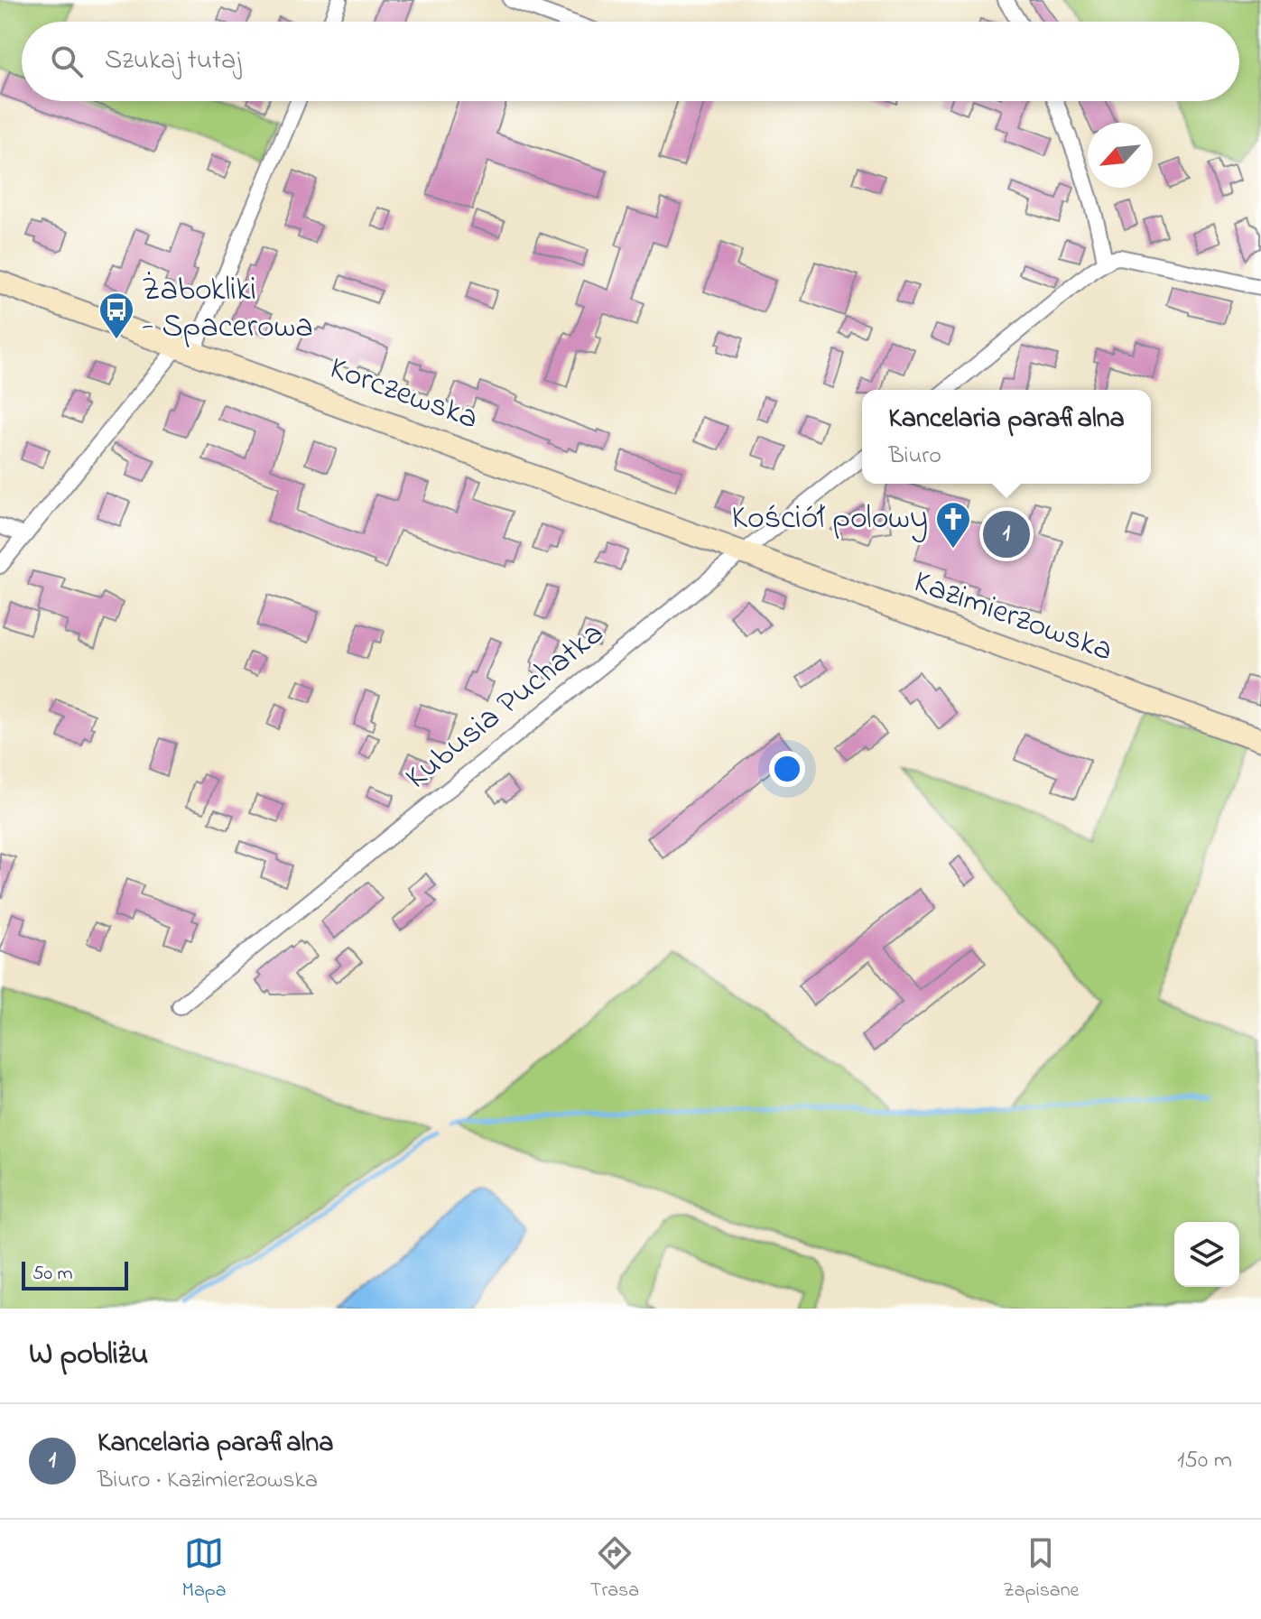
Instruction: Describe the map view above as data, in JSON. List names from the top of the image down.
{
  "streets": {
    "street": ["Korczewska", "Kazimierzowska", "Kubusia Puchatka"]
  },
  "crossings": [
    ["Korczewska", "Kazimierzowska"],
    ["Korczewska", "Kubusia Puchatka"],
    ["Kazimierzowska", "Kubusia Puchatka"]
  ],
  "places": {
    "bus stop": ["Żabokliki - Spacerowa"],
    "church": ["Kościół polowy"]
  },
  "scale_bar": "50 m",
  "north": "bottom left",
  "page": {
    "search": "Szukaj tutaj",
    "popup": ["Kancelaria parafialna", "Biuro"],
    "pins": "1",
    "scale": "50 m",
    "heading": "W pobliżu",
    "list": [
      {
        "mark": "1",
        "name": "Kancelaria parafialna",
        "note": "Biuro · Kazimierzowska",
        "value": "150 m"
      }
    ],
    "nav": ["Mapa", "Trasa", "Zapisane"]
  }
}
